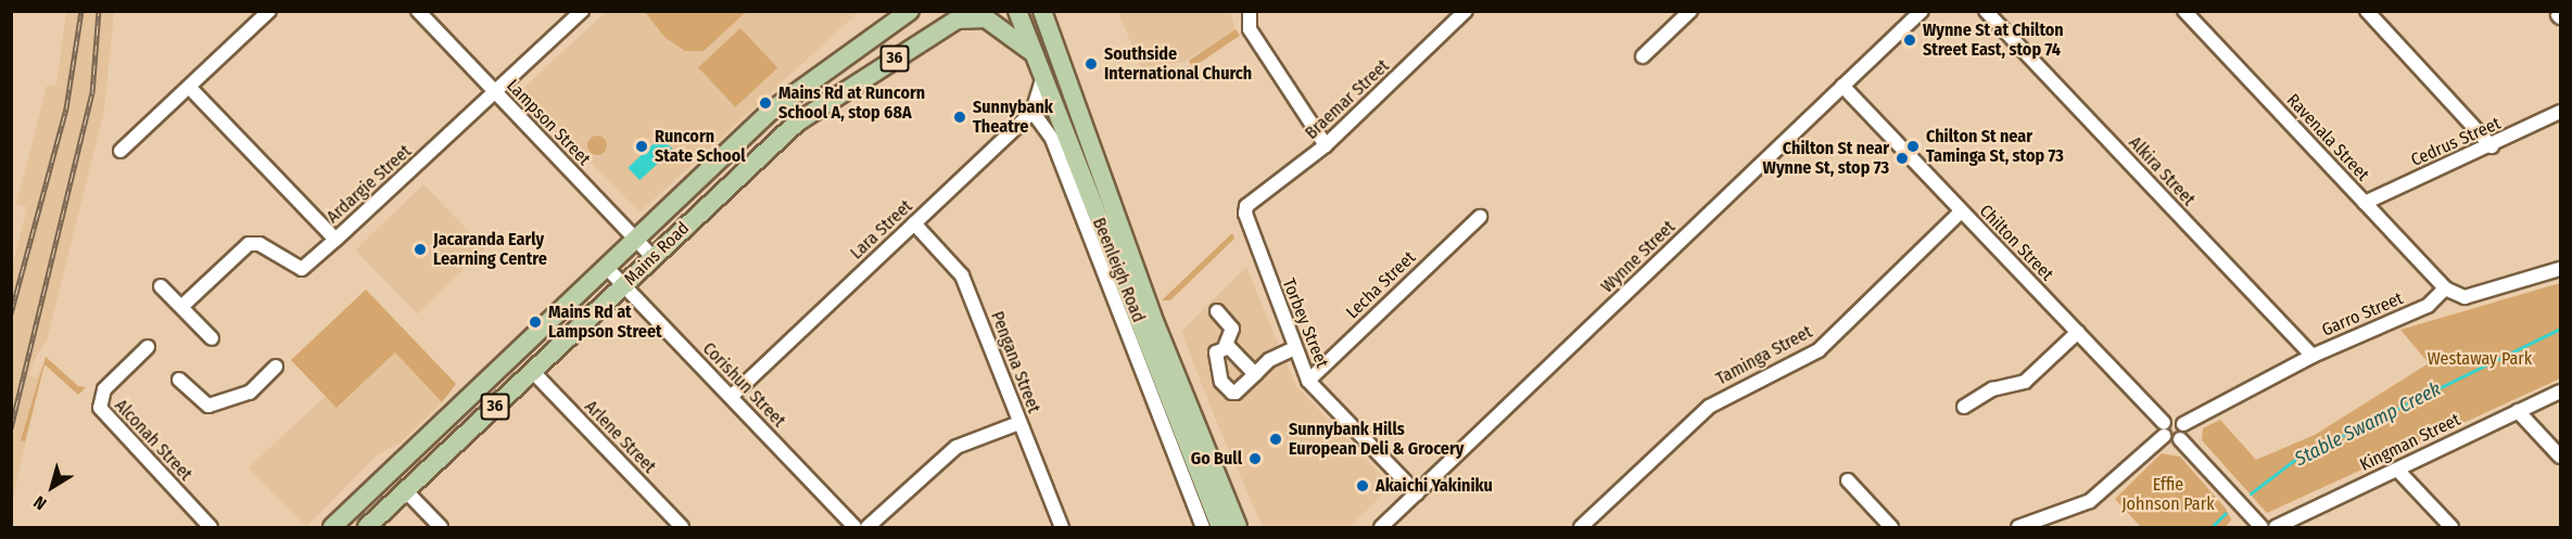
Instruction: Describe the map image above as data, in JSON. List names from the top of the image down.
{
  "streets": {
    "main road": ["36", "Mains Road", "Beenleigh Road"],
    "street": [
      "Braemar Street",
      "Lampson Street",
      "Ravenala Street",
      "Cedrus Street",
      "Alkira Street",
      "Ardargie Street",
      "Lara Street",
      "Chilton Street",
      "Wynne Street",
      "Lecha Street",
      "Garro Street",
      "Torbey Street",
      "Taminga Street",
      "Pengana Street",
      "Corishun Street",
      "Arlene Street",
      "Alconah Street",
      "Kingman Street"
    ]
  },
  "crossings": [
    ["Braemar Street", "Torbey Street"],
    ["Lampson Street", "Ardargie Street"],
    ["Lampson Street", "Mains Road"],
    ["Ravenala Street", "Cedrus Street"],
    ["Ravenala Street", "Garro Street"],
    ["Alkira Street", "Garro Street"],
    ["Lara Street", "Beenleigh Road"],
    ["Lara Street", "Pengana Street"],
    ["Lara Street", "Corishun Street"],
    ["Chilton Street", "Wynne Street"],
    ["Chilton Street", "Taminga Street"],
    ["Mains Road", "Corishun Street"],
    ["Mains Road", "Arlene Street"],
    ["Wynne Street", "Torbey Street"],
    ["Lecha Street", "Torbey Street"]
  ],
  "water": ["Stable Swamp Creek"],
  "parks": ["Westaway Park", "Effie Johnson Park"],
  "places": [
    "Wynne St at Chilton Street East, stop 74",
    "Southside International Church",
    "Mains Rd at Runcorn School A, stop 68A",
    "Sunnybank Theatre",
    "Runcorn State School",
    "Chilton St near Taminga St, stop 73",
    "Chilton St near Wynne St, stop 73",
    "Jacaranda Early Learning Centre",
    "Mains Rd at Lampson Street",
    "Sunnybank Hills European Deli & Grocery",
    "Go Bull",
    "Akaichi Yakiniku"
  ],
  "north": "bottom left"
}
